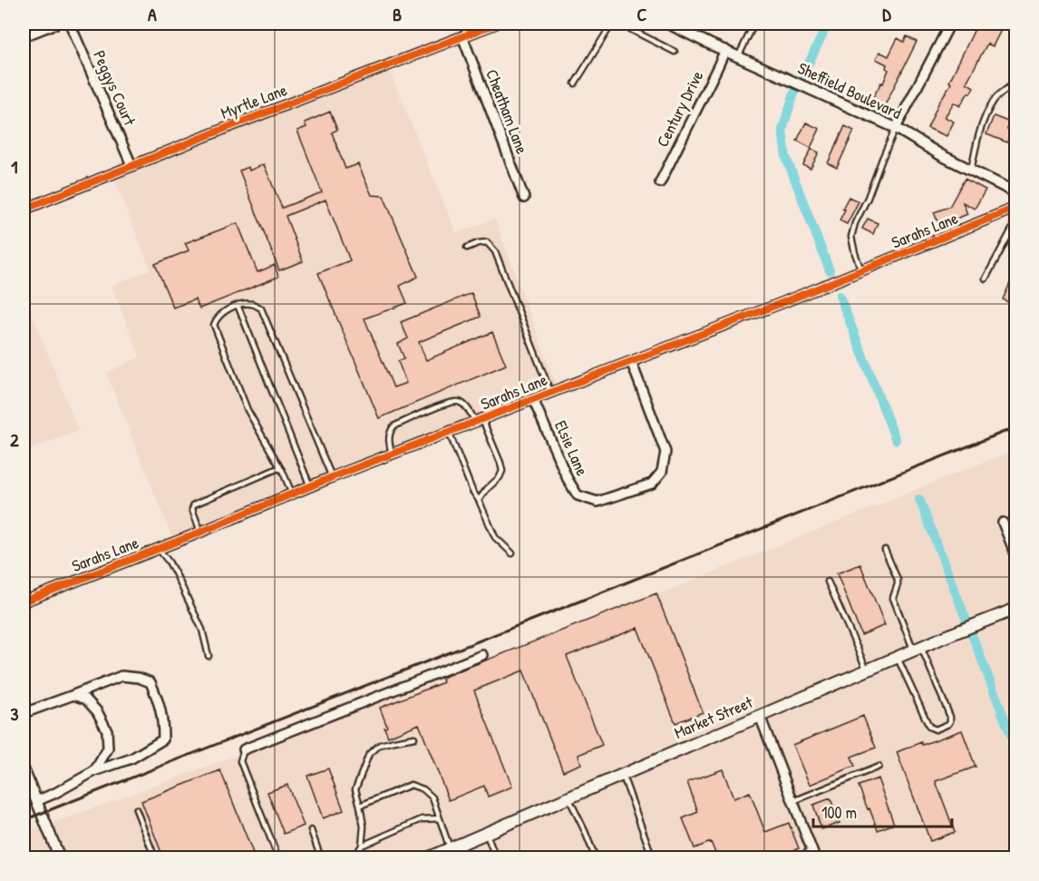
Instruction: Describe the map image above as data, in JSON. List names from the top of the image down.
{
  "streets": {
    "main road": ["Market Street"],
    "street": [
      "Peggys Court",
      "Sheffield Boulevard",
      "Myrtle Lane",
      "Century Drive",
      "Cheatham Lane",
      "Sarahs Lane",
      "Elsie Lane"
    ]
  },
  "crossings": [
    ["Peggys Court", "Myrtle Lane"],
    ["Sheffield Boulevard", "Century Drive"],
    ["Myrtle Lane", "Cheatham Lane"],
    ["Sarahs Lane", "Elsie Lane"]
  ],
  "scale_bar": "100 m",
  "grid": {
    "columns": [
      "A",
      "B",
      "C",
      "D"
    ],
    "rows": ["1", "2", "3"]
  }
}
